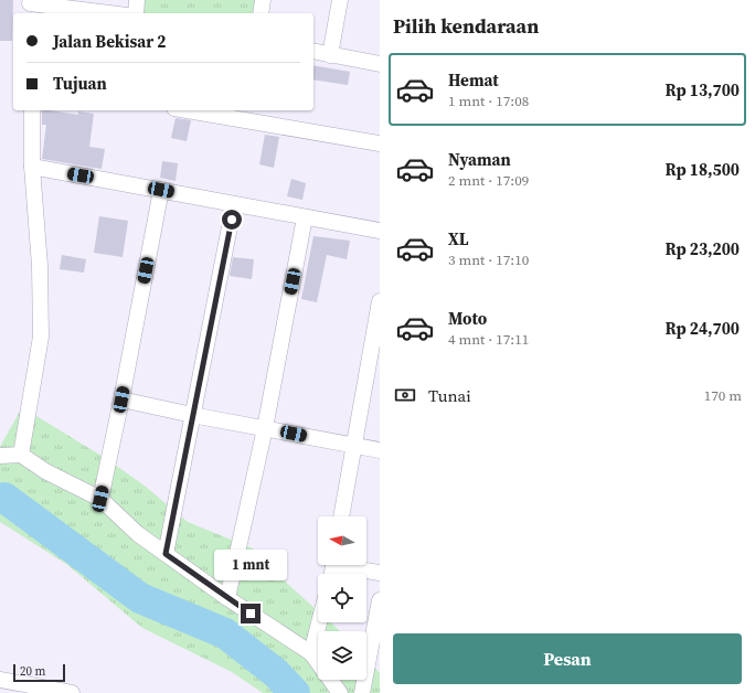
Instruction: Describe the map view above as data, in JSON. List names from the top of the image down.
{
  "scale_bar": "20 m",
  "north": "left",
  "page": {
    "heading": "Pilih kendaraan",
    "banner": ["Jalan Bekisar 2", "Tujuan"],
    "list": [
      {
        "name": "Hemat",
        "note": "1 mnt · 17:08",
        "value": "Rp 13,700"
      },
      {
        "name": "Nyaman",
        "note": "2 mnt · 17:09",
        "value": "Rp 18,500"
      },
      {
        "name": "XL",
        "note": "3 mnt · 17:10",
        "value": "Rp 23,200"
      },
      {
        "name": "Moto",
        "note": "4 mnt · 17:11",
        "value": "Rp 24,700"
      }
    ],
    "pay": ["Tunai", "170 m"],
    "bubble": "1 mnt",
    "buttons": "Pesan",
    "scale": "20 m"
  }
}
